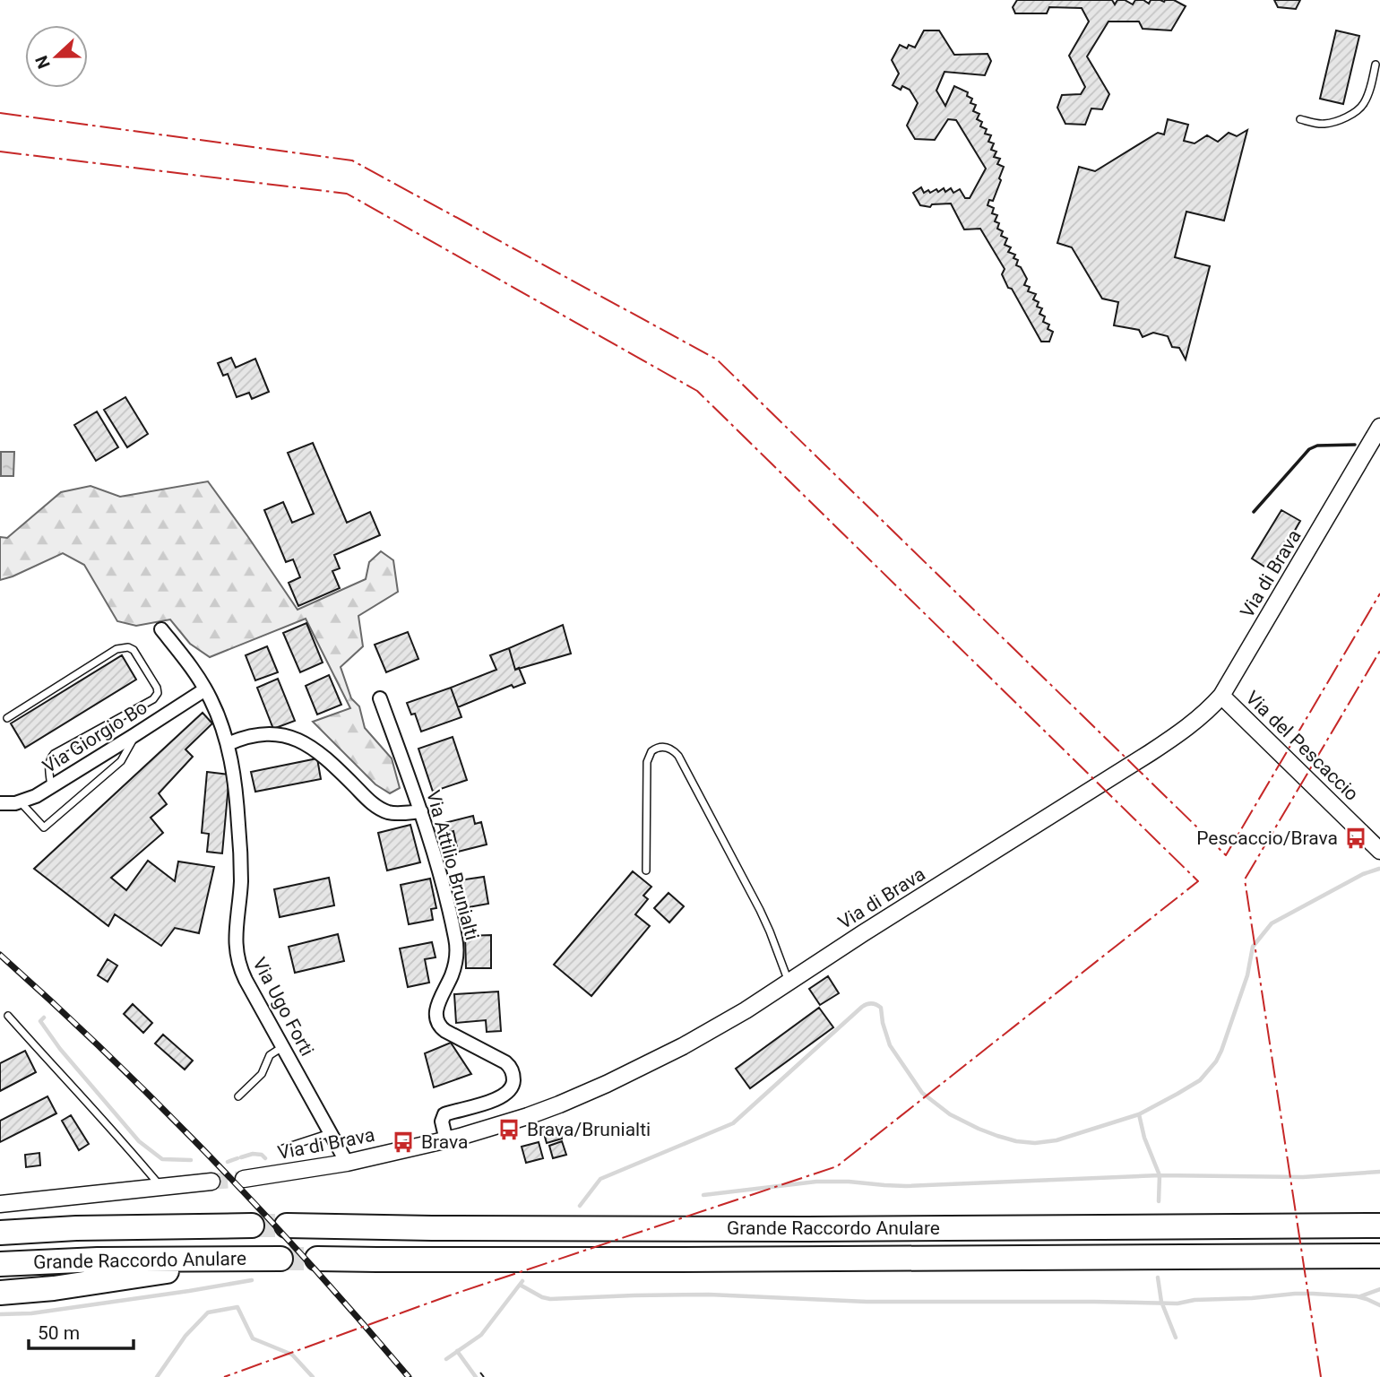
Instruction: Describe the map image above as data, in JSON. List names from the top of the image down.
{
  "streets": {
    "highway": ["Grande Raccordo Anulare"],
    "street": [
      "Via di Brava",
      "Via Giorgio Bo",
      "Via del Pescaccio",
      "Via Attilio Brunialti",
      "Via Ugo Forti"
    ]
  },
  "crossings": [
    ["Via di Brava", "Via del Pescaccio"],
    ["Via di Brava", "Via Attilio Brunialti"],
    ["Via di Brava", "Via Ugo Forti"],
    ["Via Giorgio Bo", "Via Ugo Forti"]
  ],
  "places": {
    "bus stop": ["Pescaccio/Brava", "Brava/Brunialti", "Brava"]
  },
  "scale_bar": "50 m",
  "north": "left"
}
